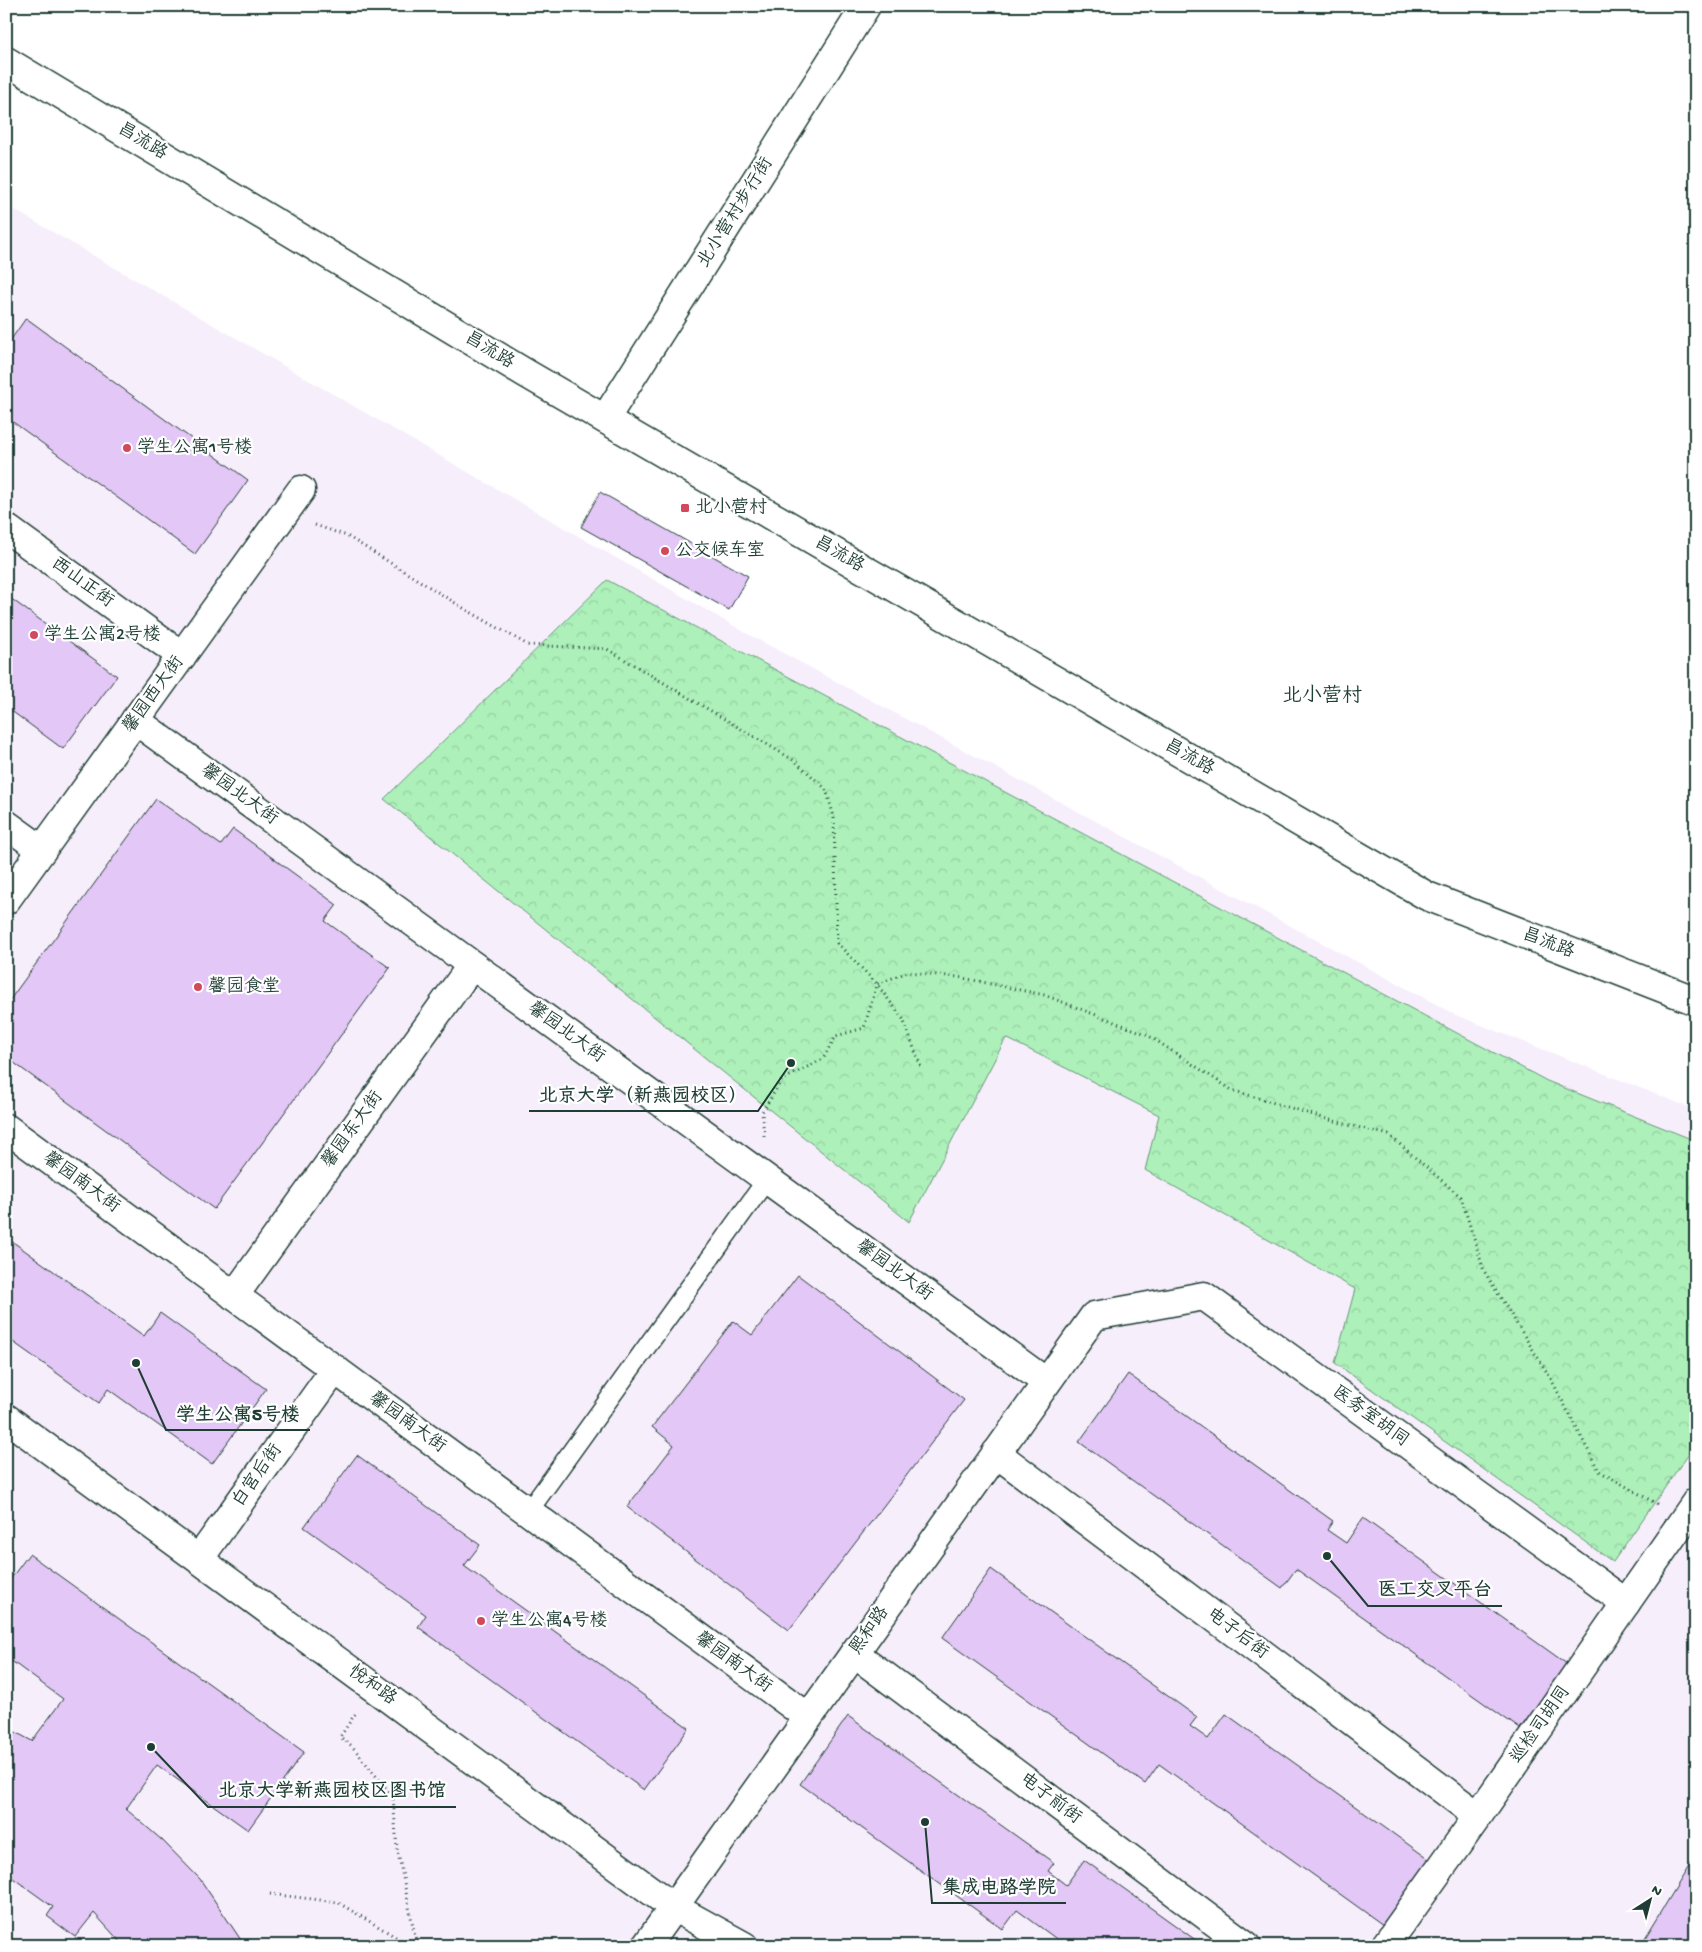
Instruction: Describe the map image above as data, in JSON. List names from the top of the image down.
{
  "streets": {
    "street": [
      "昌流路",
      "北小营村步行街",
      "西山正街",
      "馨园西大街",
      "馨园北大街",
      "馨园东大街",
      "馨园南大街",
      "医务室胡同",
      "白宫后街",
      "熙和路",
      "电子后街",
      "悦和路",
      "巡检司胡同",
      "电子前街"
    ]
  },
  "crossings": [
    ["昌流路", "北小营村步行街"],
    ["西山正街", "馨园西大街"],
    ["馨园西大街", "馨园北大街"],
    ["馨园北大街", "馨园东大街"],
    ["馨园北大街", "熙和路"],
    ["馨园东大街", "馨园南大街"],
    ["馨园南大街", "白宫后街"],
    ["馨园南大街", "熙和路"],
    ["医务室胡同", "熙和路"],
    ["医务室胡同", "巡检司胡同"],
    ["白宫后街", "悦和路"],
    ["熙和路", "电子后街"],
    ["熙和路", "悦和路"],
    ["熙和路", "电子前街"],
    ["电子后街", "巡检司胡同"]
  ],
  "districts": ["北小营村"],
  "places": {
    "other": [
      "学生公寓1号楼",
      "公交候车室",
      "学生公寓2号楼",
      "馨园食堂",
      "北京大学（新燕园校区）",
      "学生公寓5号楼",
      "医工交叉平台",
      "学生公寓4号楼",
      "北京大学新燕园校区图书馆",
      "集成电路学院"
    ],
    "transit": ["北小营村"]
  },
  "north": "top right"
}
